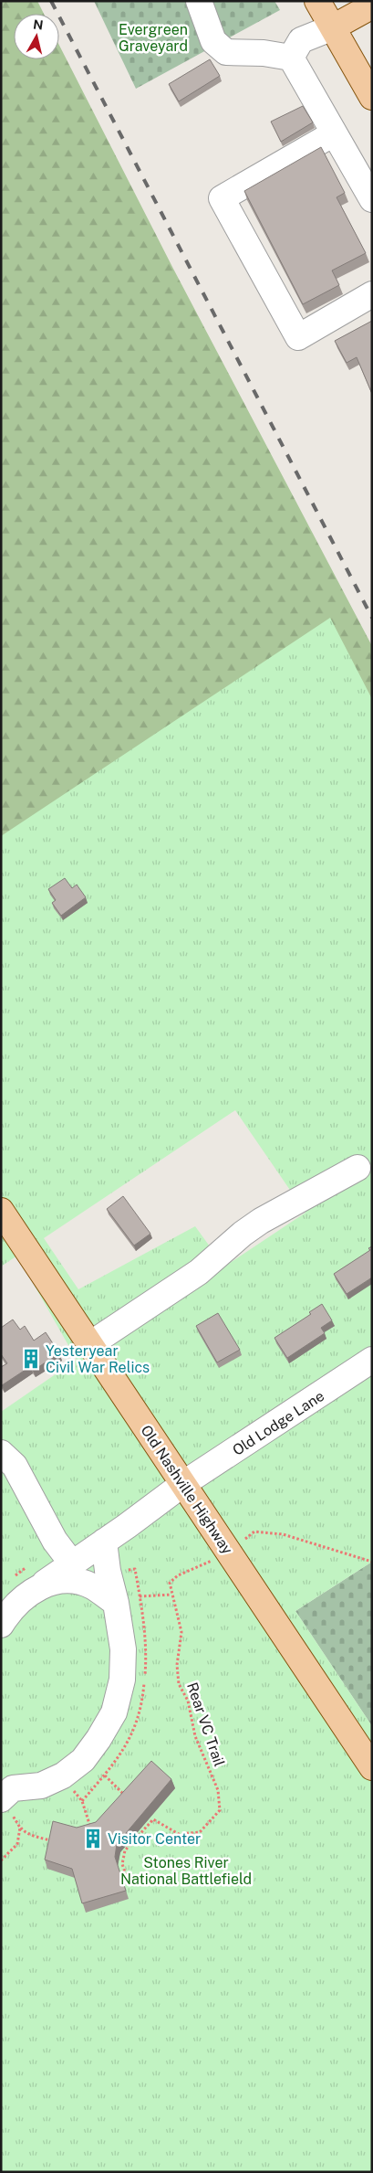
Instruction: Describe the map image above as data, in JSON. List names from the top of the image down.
{
  "streets": {
    "main road": ["Old Nashville Highway"],
    "street": ["Old Lodge Lane"],
    "path": ["Rear VC Trail"]
  },
  "crossings": [
    ["Old Lodge Lane", "Old Nashville Highway"]
  ],
  "parks": ["Evergreen Graveyard", "Stones River National Battlefield"],
  "places": {
    "building": ["Yesteryear Civil War Relics", "Visitor Center"]
  },
  "north": "top"
}
